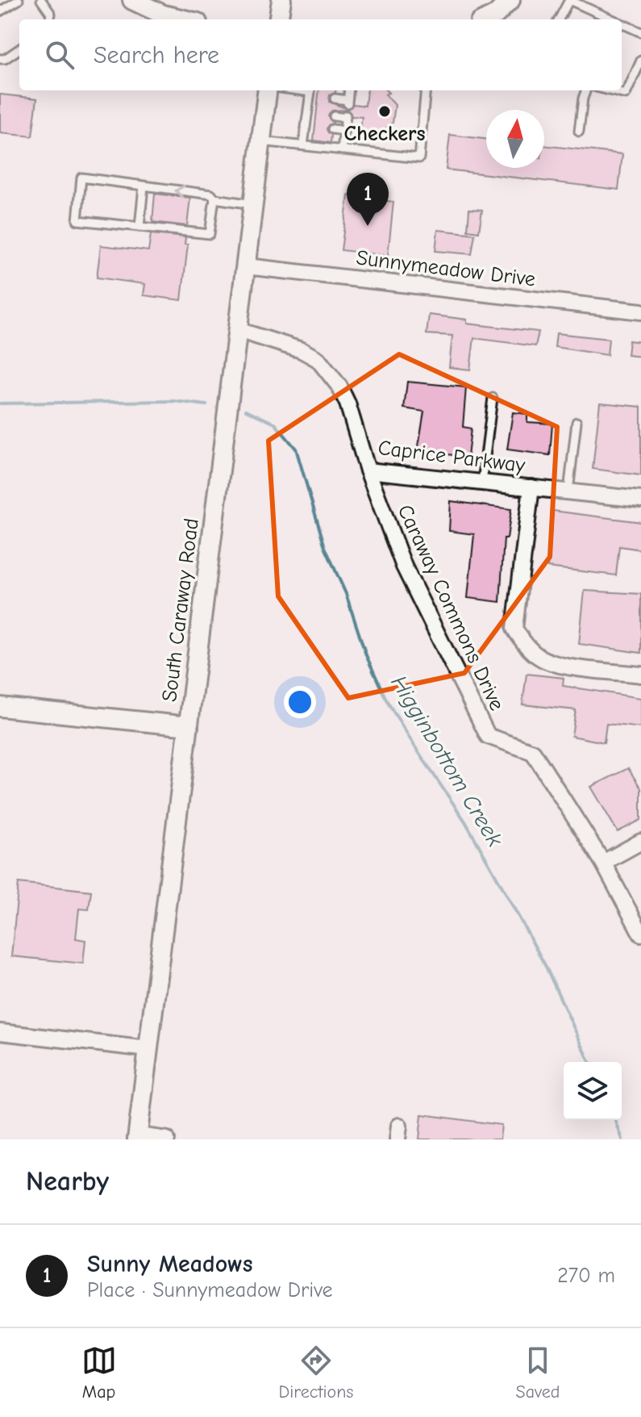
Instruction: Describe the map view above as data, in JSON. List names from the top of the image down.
{
  "streets": {
    "street": [
      "Sunnymeadow Drive",
      "Caprice Parkway",
      "Caraway Commons Drive",
      "South Caraway Road"
    ]
  },
  "crossings": [
    ["Sunnymeadow Drive", "South Caraway Road"],
    ["Caprice Parkway", "Caraway Commons Drive"],
    ["Caprice Parkway", "South Caraway Road"]
  ],
  "water": ["Higginbottom Creek"],
  "places": ["Checkers"],
  "north": "top",
  "page": {
    "search": "Search here",
    "pins": "1",
    "heading": "Nearby",
    "list": [
      {
        "mark": "1",
        "name": "Sunny Meadows",
        "note": "Place · Sunnymeadow Drive",
        "value": "270 m"
      }
    ],
    "nav": ["Map", "Directions", "Saved"]
  }
}
